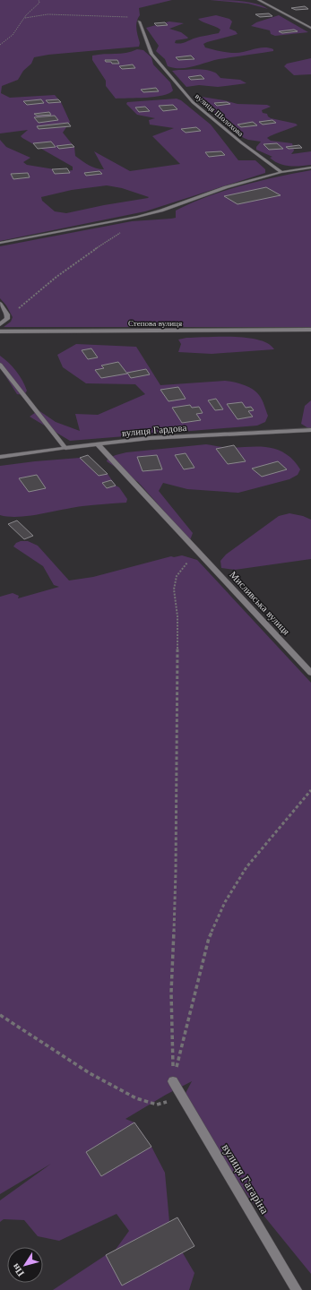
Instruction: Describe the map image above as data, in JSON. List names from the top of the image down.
{
  "streets": {
    "street": [
      "вулиця Шолохова",
      "Степова вулиця",
      "вулиця Гардова",
      "Мисливська вулиця",
      "вулиця Гагаріна"
    ]
  },
  "crossings": [
    ["вулиця Гардова", "Мисливська вулиця"]
  ],
  "north": "bottom left"
}
